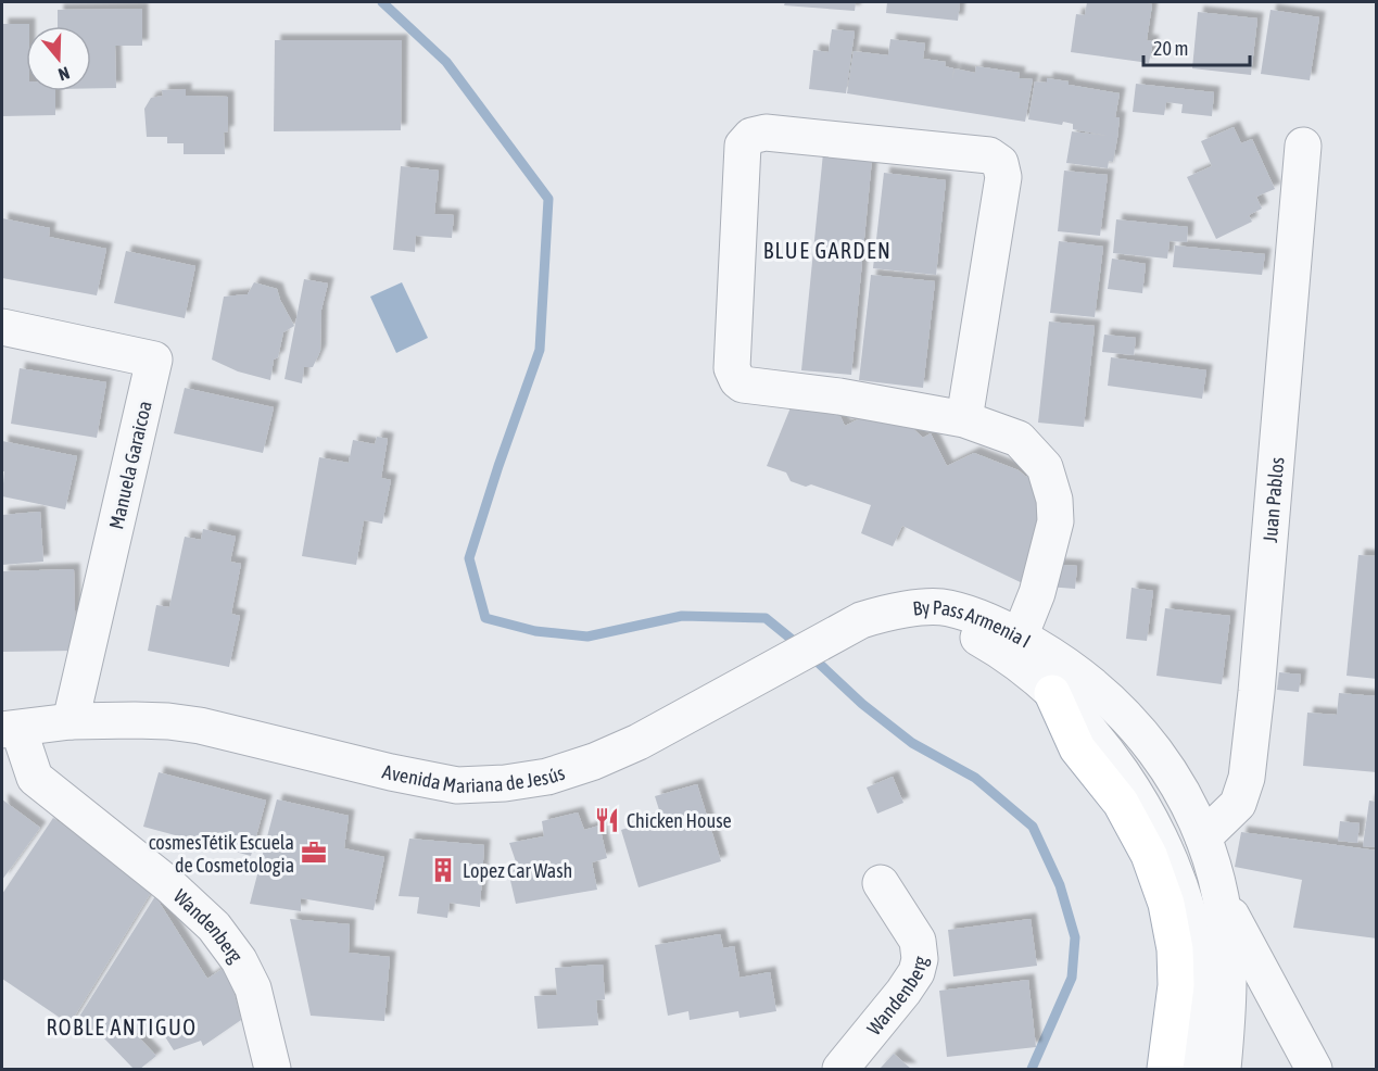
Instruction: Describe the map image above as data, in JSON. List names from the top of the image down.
{
  "streets": {
    "street": [
      "Manuela Garaicoa",
      "Juan Pablos",
      "By Pass Armenia I",
      "Avenida Mariana de Jesús",
      "Wandenberg"
    ]
  },
  "crossings": [
    ["Manuela Garaicoa", "Avenida Mariana de Jesús"],
    ["Juan Pablos", "By Pass Armenia I"],
    ["By Pass Armenia I", "Avenida Mariana de Jesús"],
    ["Avenida Mariana de Jesús", "Wandenberg"]
  ],
  "districts": ["BLUE GARDEN", "ROBLE ANTIGUO"],
  "places": {
    "restaurant": ["Chicken House"],
    "office": ["cosmesTétik Escuela de Cosmetologia"],
    "building": ["Lopez Car Wash"]
  },
  "scale_bar": "20 m",
  "north": "bottom"
}
